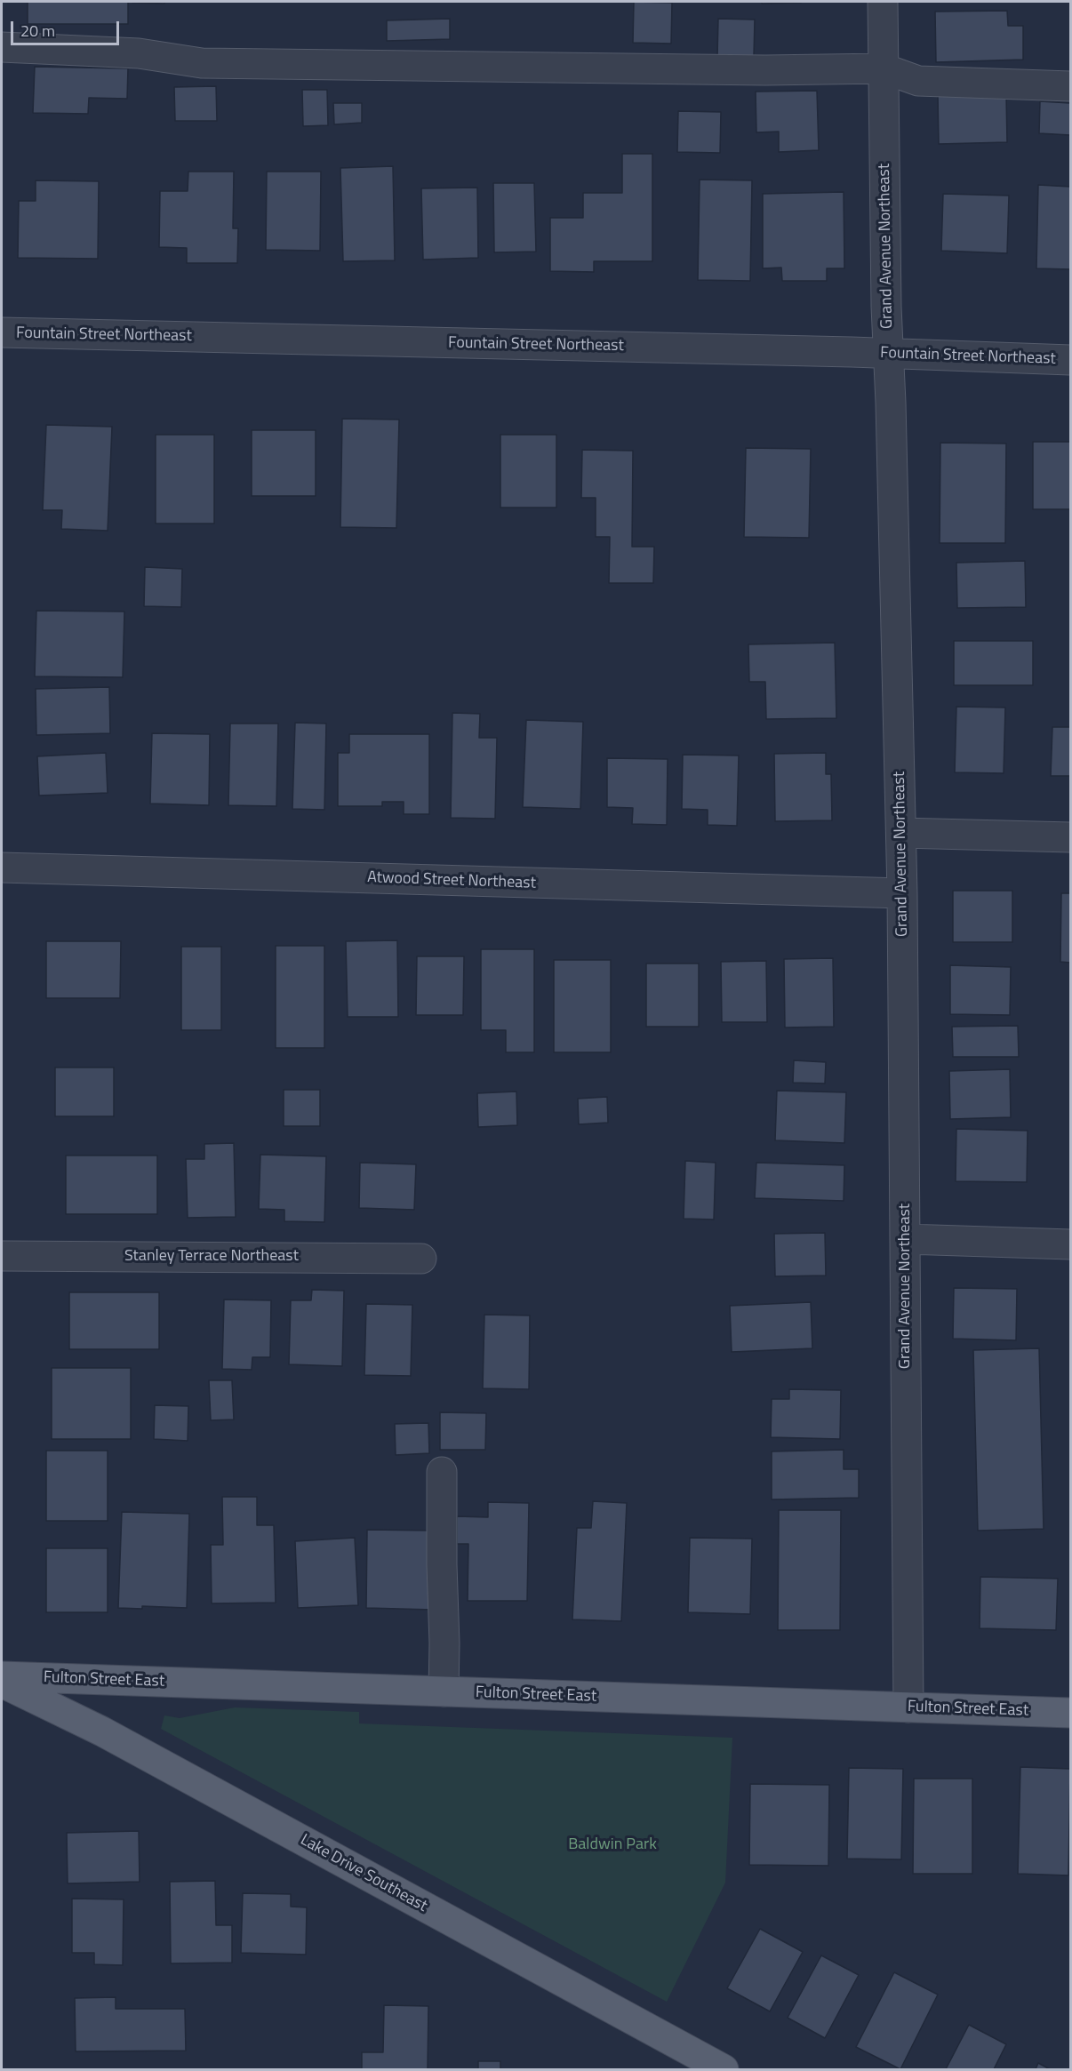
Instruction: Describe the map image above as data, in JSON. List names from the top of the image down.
{
  "streets": {
    "main road": ["Fulton Street East", "Lake Drive Southeast"],
    "street": [
      "Grand Avenue Northeast",
      "Fountain Street Northeast",
      "Atwood Street Northeast",
      "Stanley Terrace Northeast"
    ]
  },
  "crossings": [
    ["Grand Avenue Northeast", "Fountain Street Northeast"],
    ["Grand Avenue Northeast", "Atwood Street Northeast"],
    ["Grand Avenue Northeast", "Fulton Street East"]
  ],
  "parks": ["Baldwin Park"],
  "scale_bar": "20 m"
}
